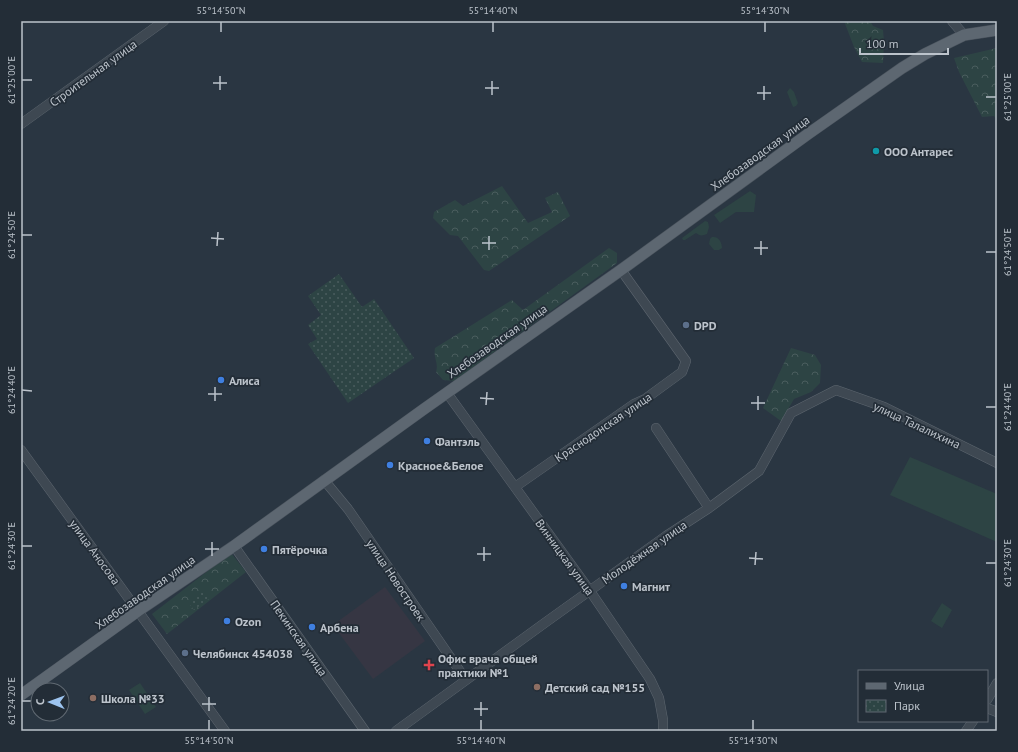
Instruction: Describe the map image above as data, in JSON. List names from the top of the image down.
{
  "streets": {
    "main road": ["Хлебозаводская улица"],
    "street": [
      "Строительная улица",
      "улица Талалихина",
      "Краснодонская улица",
      "улица Аносова",
      "Молодёжная улица",
      "Винницкая улица",
      "улица Новостроек",
      "Пекинская улица"
    ]
  },
  "crossings": [
    ["Хлебозаводская улица", "Краснодонская улица"],
    ["Хлебозаводская улица", "улица Аносова"],
    ["Хлебозаводская улица", "Винницкая улица"],
    ["Хлебозаводская улица", "улица Новостроек"],
    ["Хлебозаводская улица", "Пекинская улица"],
    ["улица Талалихина", "Молодёжная улица"],
    ["Краснодонская улица", "Винницкая улица"],
    ["Молодёжная улица", "Винницкая улица"],
    ["Молодёжная улица", "улица Новостроек"]
  ],
  "places": {
    "other": [
      "ООО Антарес",
      "DPD",
      "Алиса",
      "Фантэль",
      "Красное&Белое",
      "Пятёрочка",
      "Магнит",
      "Ozon",
      "Арбена",
      "Челябинск 454038",
      "Детский сад №155",
      "Школа №33"
    ],
    "health": ["Офис врача общей практики №1"]
  },
  "legend": ["Улица", "Парк"],
  "scale_bar": "100 m",
  "north": "left",
  "coordinates": [
    "55°14'50\"N",
    "55°14'40\"N",
    "55°14'30\"N",
    "61°25'00\"E",
    "61°24'50\"E",
    "61°24'40\"E",
    "61°24'30\"E",
    "61°24'20\"E"
  ]
}
